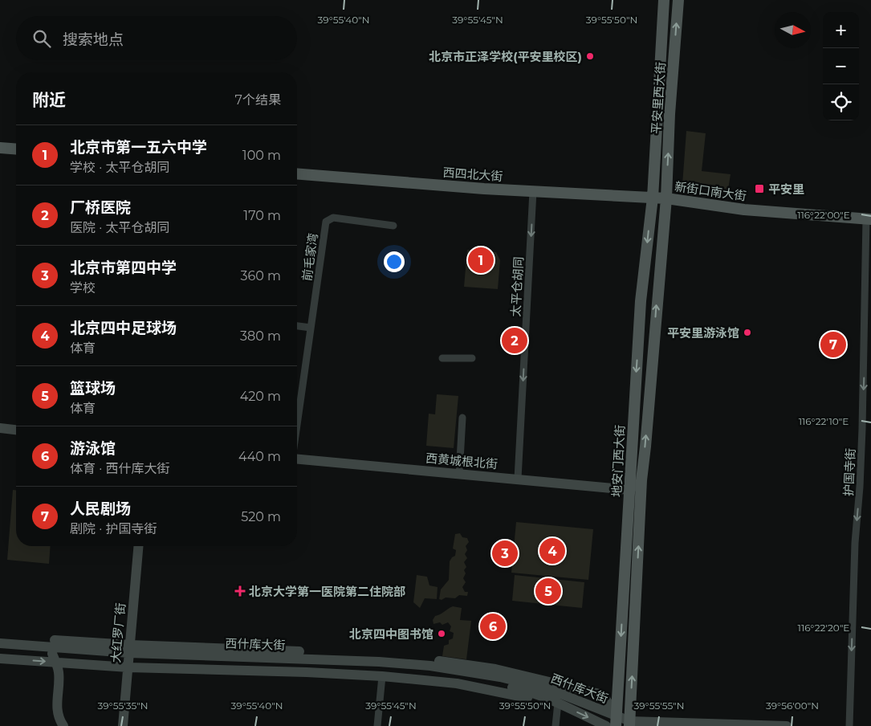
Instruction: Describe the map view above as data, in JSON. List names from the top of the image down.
{
  "streets": {
    "main road": [
      "平安里西大街",
      "西四北大街",
      "新街口南大街",
      "地安门西大街"
    ],
    "street": [
      "前毛家湾",
      "太平仓胡同",
      "西黄城根北街",
      "护国寺街",
      "大红罗厂街",
      "西什库大街"
    ]
  },
  "crossings": [
    ["平安里西大街", "西四北大街"],
    ["平安里西大街", "新街口南大街"],
    ["平安里西大街", "地安门西大街"],
    ["西四北大街", "新街口南大街"],
    ["西四北大街", "太平仓胡同"],
    ["西四北大街", "地安门西大街"],
    ["新街口南大街", "地安门西大街"],
    ["新街口南大街", "护国寺街"],
    ["太平仓胡同", "西黄城根北街"],
    ["西黄城根北街", "地安门西大街"],
    ["地安门西大街", "西什库大街"],
    ["大红罗厂街", "西什库大街"]
  ],
  "one_way": ["太平仓胡同", "护国寺街"],
  "places": {
    "other": ["北京市正泽学校(平安里校区)", "平安里游泳馆", "北京四中图书馆"],
    "transit": ["平安里"],
    "health": ["北京大学第一医院第二住院部"]
  },
  "north": "right",
  "page": {
    "map_buttons": ["+", "−"],
    "search": "搜索地点",
    "heading": ["附近", "7个结果"],
    "list": [
      {
        "mark": "1",
        "name": "北京市第一五六中学",
        "note": "学校 · 太平仓胡同",
        "value": "100 m"
      },
      {
        "mark": "2",
        "name": "厂桥医院",
        "note": "医院 · 太平仓胡同",
        "value": "170 m"
      },
      {
        "mark": "3",
        "name": "北京市第四中学",
        "note": "学校",
        "value": "360 m"
      },
      {
        "mark": "4",
        "name": "北京四中足球场",
        "note": "体育",
        "value": "380 m"
      },
      {
        "mark": "5",
        "name": "篮球场",
        "note": "体育",
        "value": "420 m"
      },
      {
        "mark": "6",
        "name": "游泳馆",
        "note": "体育 · 西什库大街",
        "value": "440 m"
      },
      {
        "mark": "7",
        "name": "人民剧场",
        "note": "剧院 · 护国寺街",
        "value": "520 m"
      }
    ],
    "pins": [
      "1",
      "2",
      "7",
      "4",
      "3",
      "5",
      "6"
    ]
  },
  "coordinates": [
    "39°55'40\"N",
    "39°55'45\"N",
    "39°55'50\"N",
    "116°22'00\"E",
    "116°22'10\"E",
    "116°22'20\"E",
    "39°55'35\"N",
    "39°55'55\"N",
    "39°56'00\"N"
  ]
}
